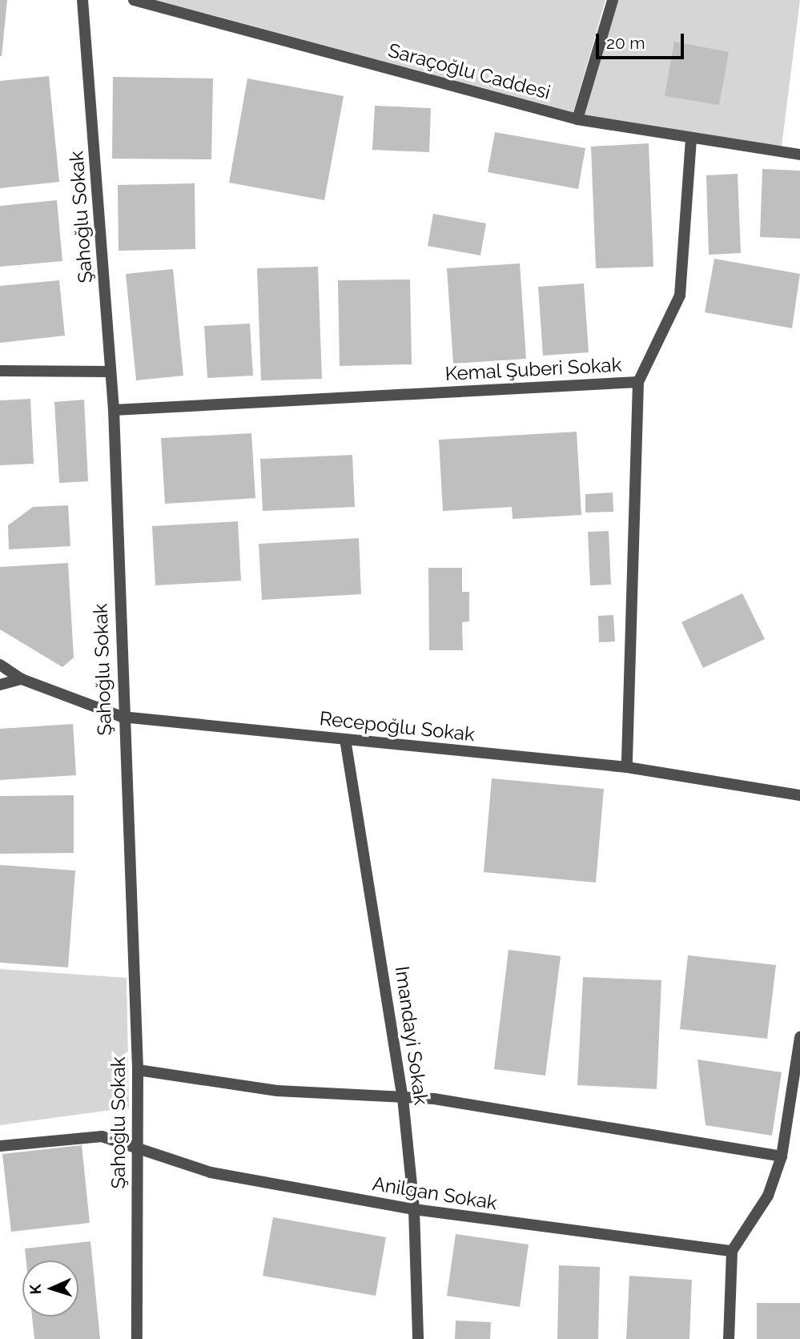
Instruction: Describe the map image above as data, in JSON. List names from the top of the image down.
{
  "streets": {
    "street": [
      "Saraçoğlu Caddesi",
      "Şahoğlu Sokak",
      "Kemal Şuberi Sokak",
      "Recepoğlu Sokak",
      "Imandayi Sokak",
      "Anilgan Sokak"
    ]
  },
  "crossings": [
    ["Şahoğlu Sokak", "Kemal Şuberi Sokak"],
    ["Şahoğlu Sokak", "Recepoğlu Sokak"],
    ["Şahoğlu Sokak", "Anilgan Sokak"],
    ["Kemal Şuberi Sokak", "Recepoğlu Sokak"],
    ["Recepoğlu Sokak", "Imandayi Sokak"],
    ["Imandayi Sokak", "Anilgan Sokak"]
  ],
  "scale_bar": "20 m",
  "north": "left"
}
